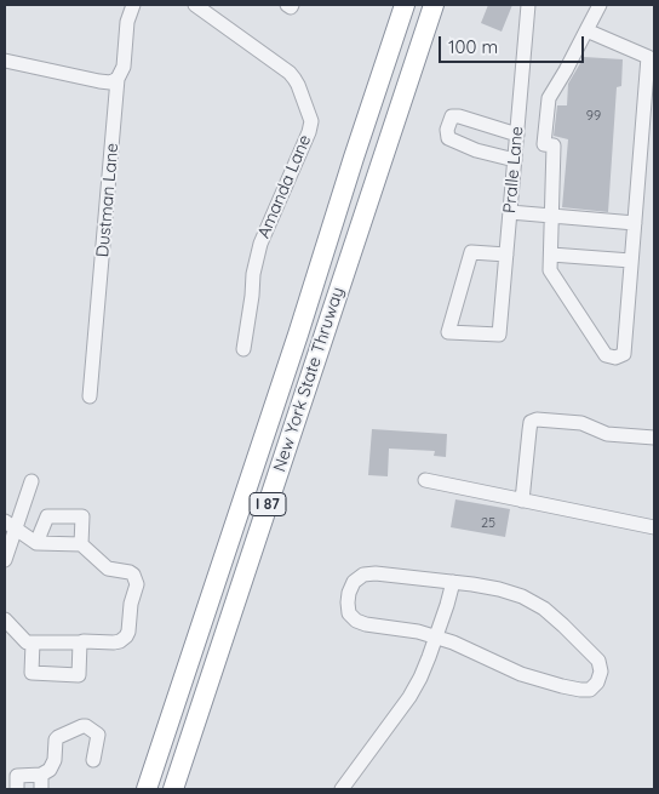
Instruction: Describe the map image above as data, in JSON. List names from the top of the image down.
{
  "streets": {
    "highway": ["New York State Thruway", "I 87"],
    "street": ["Pralle Lane", "Amanda Lane", "Dustman Lane"]
  },
  "house_numbers": ["99", "25"],
  "scale_bar": "100 m"
}
